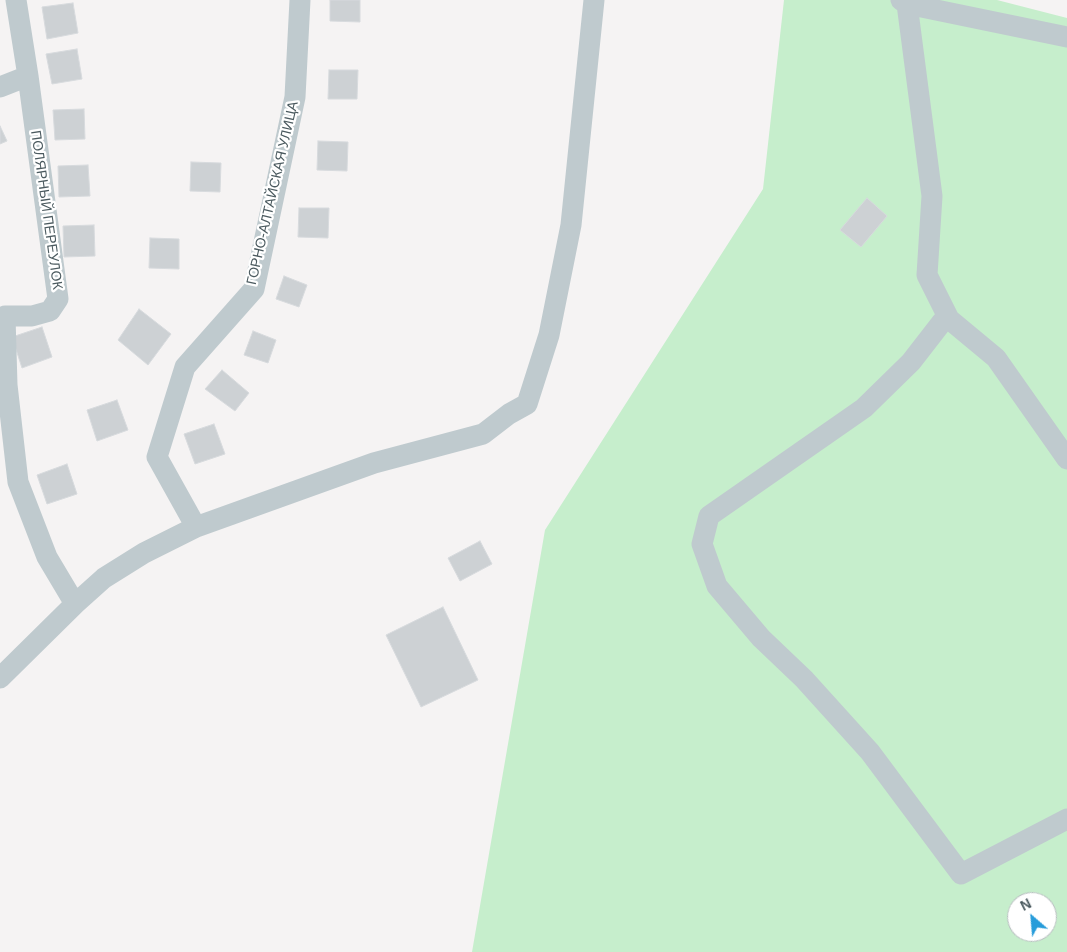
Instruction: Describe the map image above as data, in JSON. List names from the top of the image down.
{
  "streets": {
    "street": ["ГОРНО-АЛТАЙСКАЯ УЛИЦА", "ПОЛЯРНЫЙ ПЕРЕУЛОК"]
  },
  "north": "top left"
}
